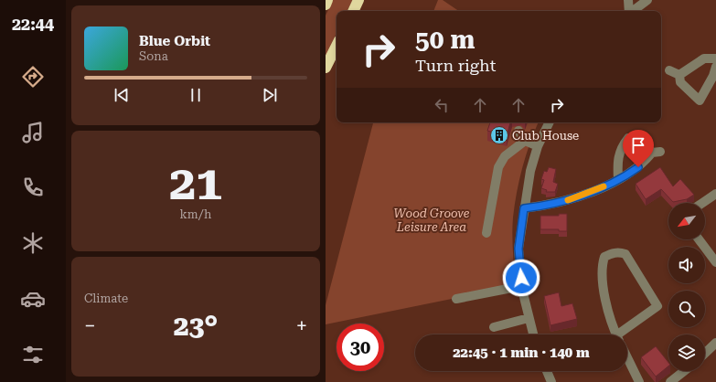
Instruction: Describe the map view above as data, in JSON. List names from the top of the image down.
{
  "parks": ["Wood Groove Leisure Area"],
  "places": {
    "building": ["Club House"]
  },
  "north": "bottom left",
  "page": {
    "tabs": "22:44",
    "turn": ["50 m", "Turn right"],
    "song": ["Blue Orbit", "Sona"],
    "tile": [
      ["21", "km/h"],
      "Climate"
    ],
    "heat": ["−", "23°", "+"],
    "limit": "30",
    "trip": "22:45 · 1 min · 140 m"
  }
}
